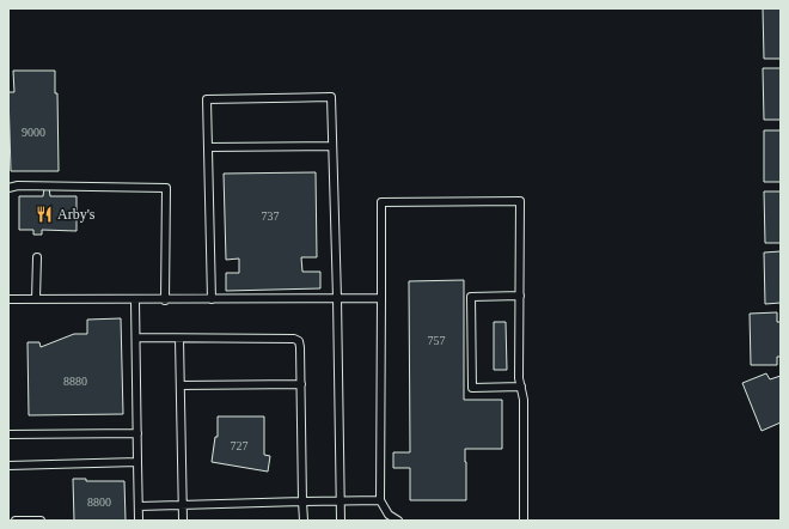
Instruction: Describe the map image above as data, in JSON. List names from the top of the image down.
{
  "places": {
    "restaurant": ["Arby's"]
  },
  "house_numbers": [
    "9000",
    "737",
    "757",
    "8880",
    "727",
    "8800"
  ]
}
